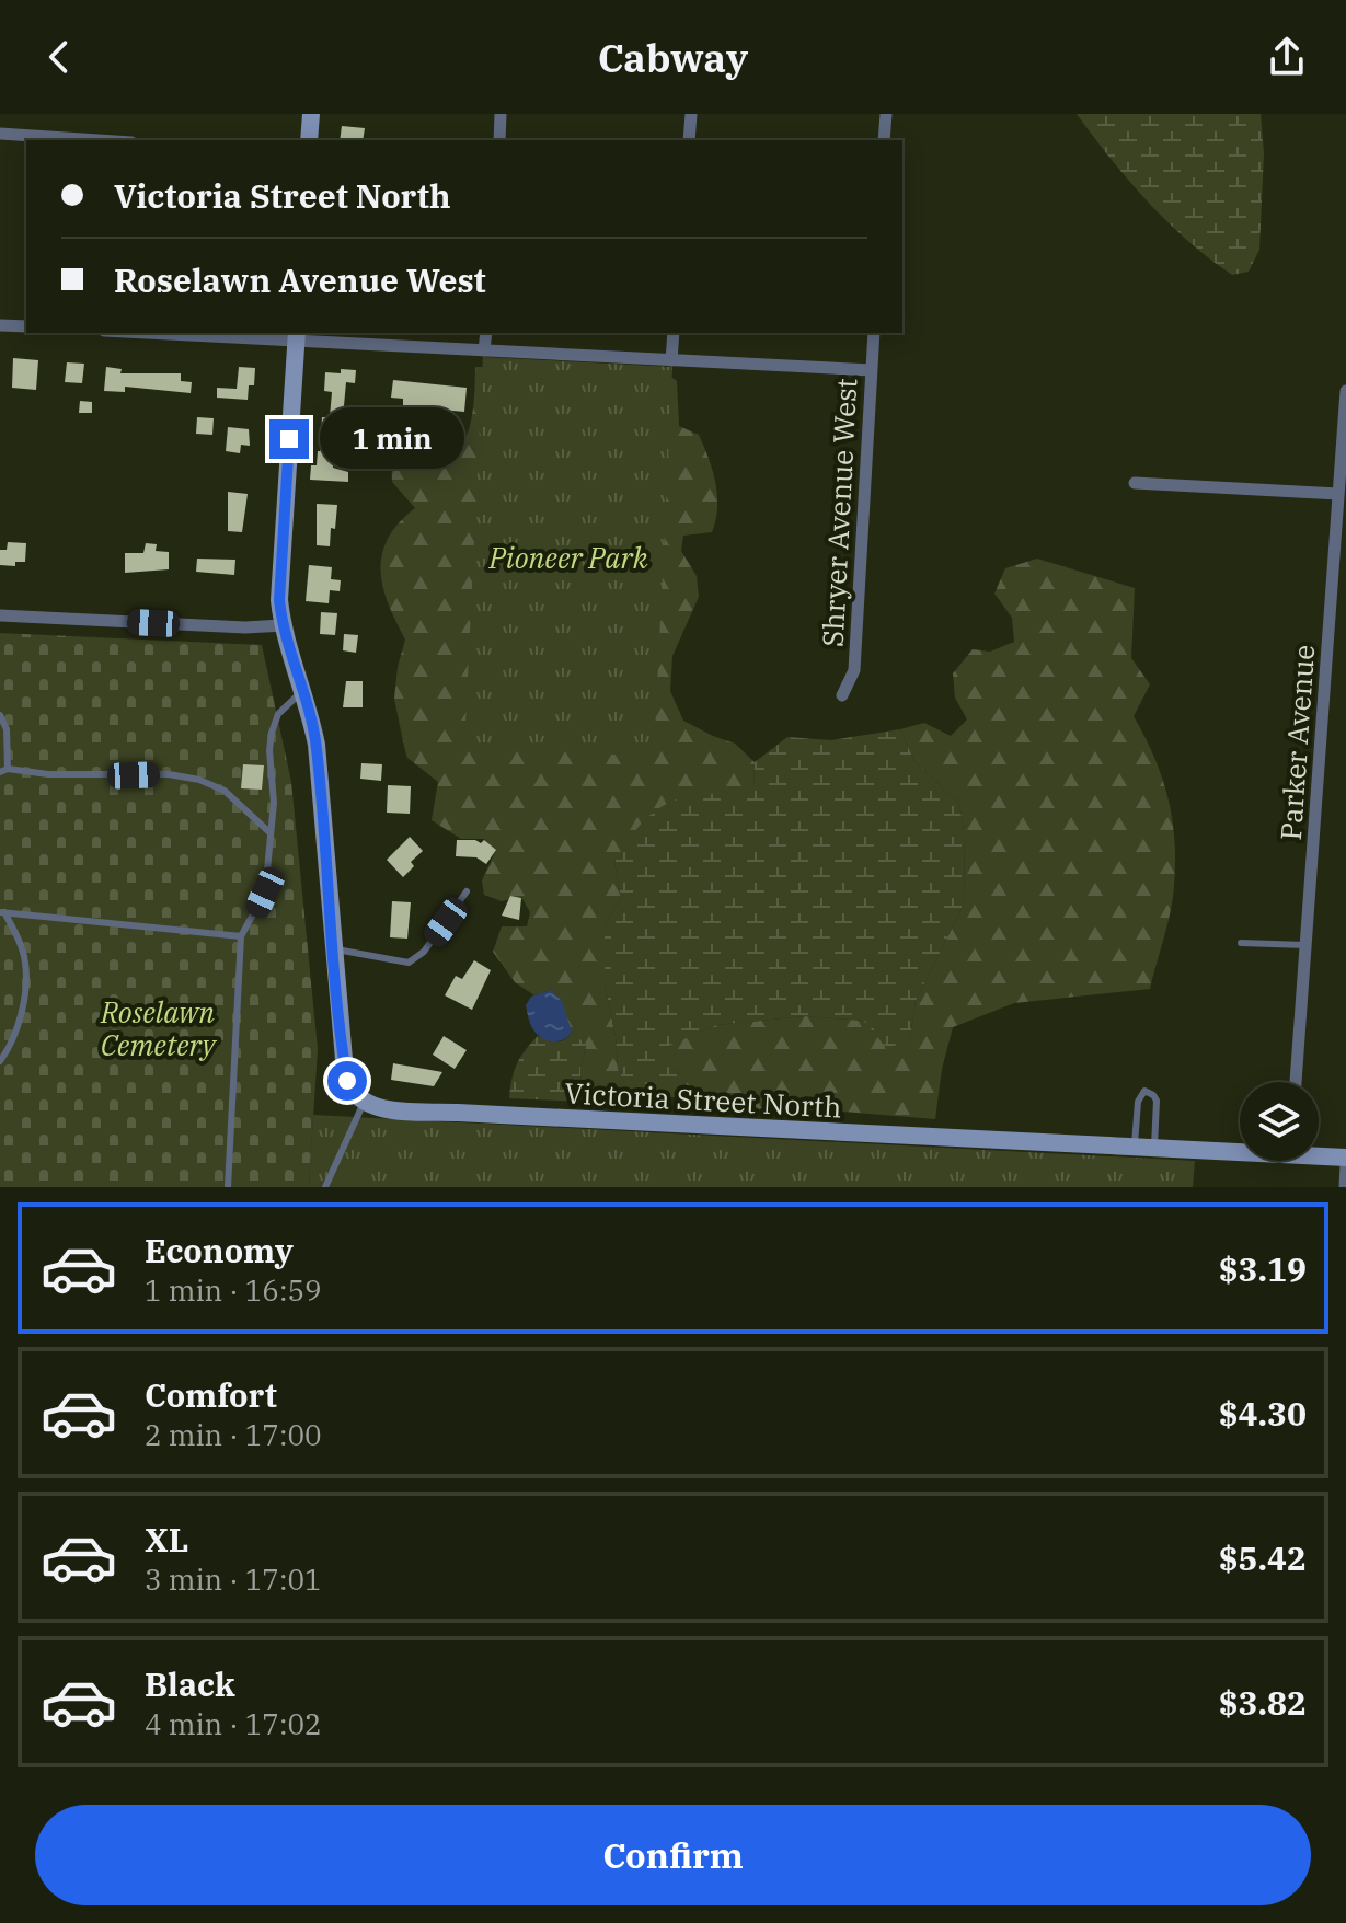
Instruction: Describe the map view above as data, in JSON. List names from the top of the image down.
{
  "streets": {
    "street": ["Shryer Avenue West", "Parker Avenue", "Victoria Street North"]
  },
  "parks": ["Pioneer Park", "Roselawn Cemetery"],
  "page": {
    "header": "Cabway",
    "banner": ["Victoria Street North", "Roselawn Avenue West"],
    "bubble": "1 min",
    "list": [
      {
        "name": "Economy",
        "note": "1 min · 16:59",
        "value": "$3.19"
      },
      {
        "name": "Comfort",
        "note": "2 min · 17:00",
        "value": "$4.30"
      },
      {
        "name": "XL",
        "note": "3 min · 17:01",
        "value": "$5.42"
      },
      {
        "name": "Black",
        "note": "4 min · 17:02",
        "value": "$3.82"
      }
    ],
    "buttons": "Confirm"
  }
}
